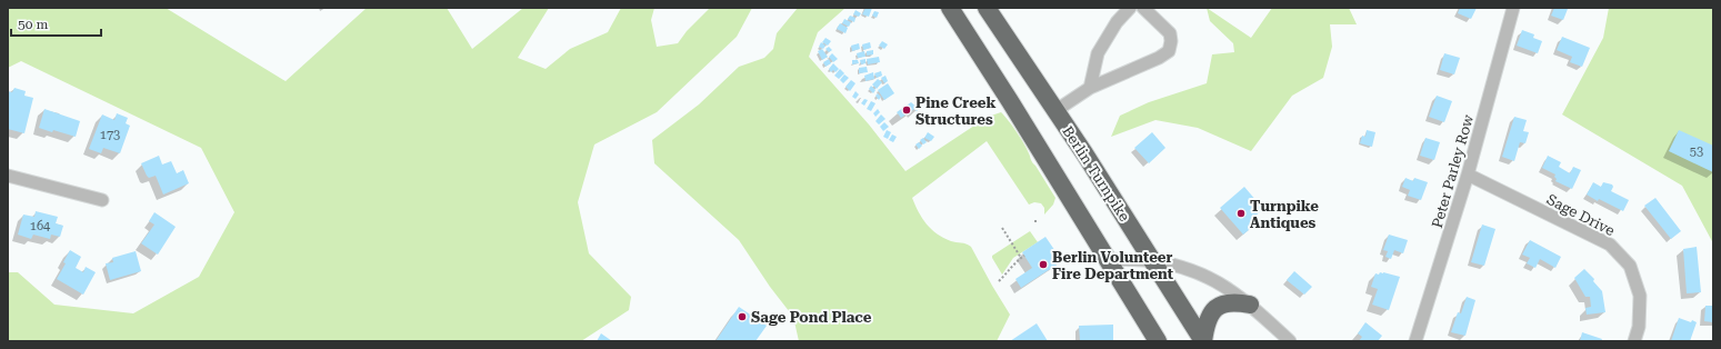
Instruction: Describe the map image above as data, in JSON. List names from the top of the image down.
{
  "streets": {
    "highway": ["Berlin Turnpike"],
    "street": ["Peter Parley Row", "Sage Drive"]
  },
  "crossings": [
    ["Peter Parley Row", "Sage Drive"]
  ],
  "places": [
    "Pine Creek Structures",
    "Turnpike Antiques",
    "Berlin Volunteer Fire Department",
    "Sage Pond Place"
  ],
  "house_numbers": ["173", "53", "164"],
  "scale_bar": "50 m"
}
